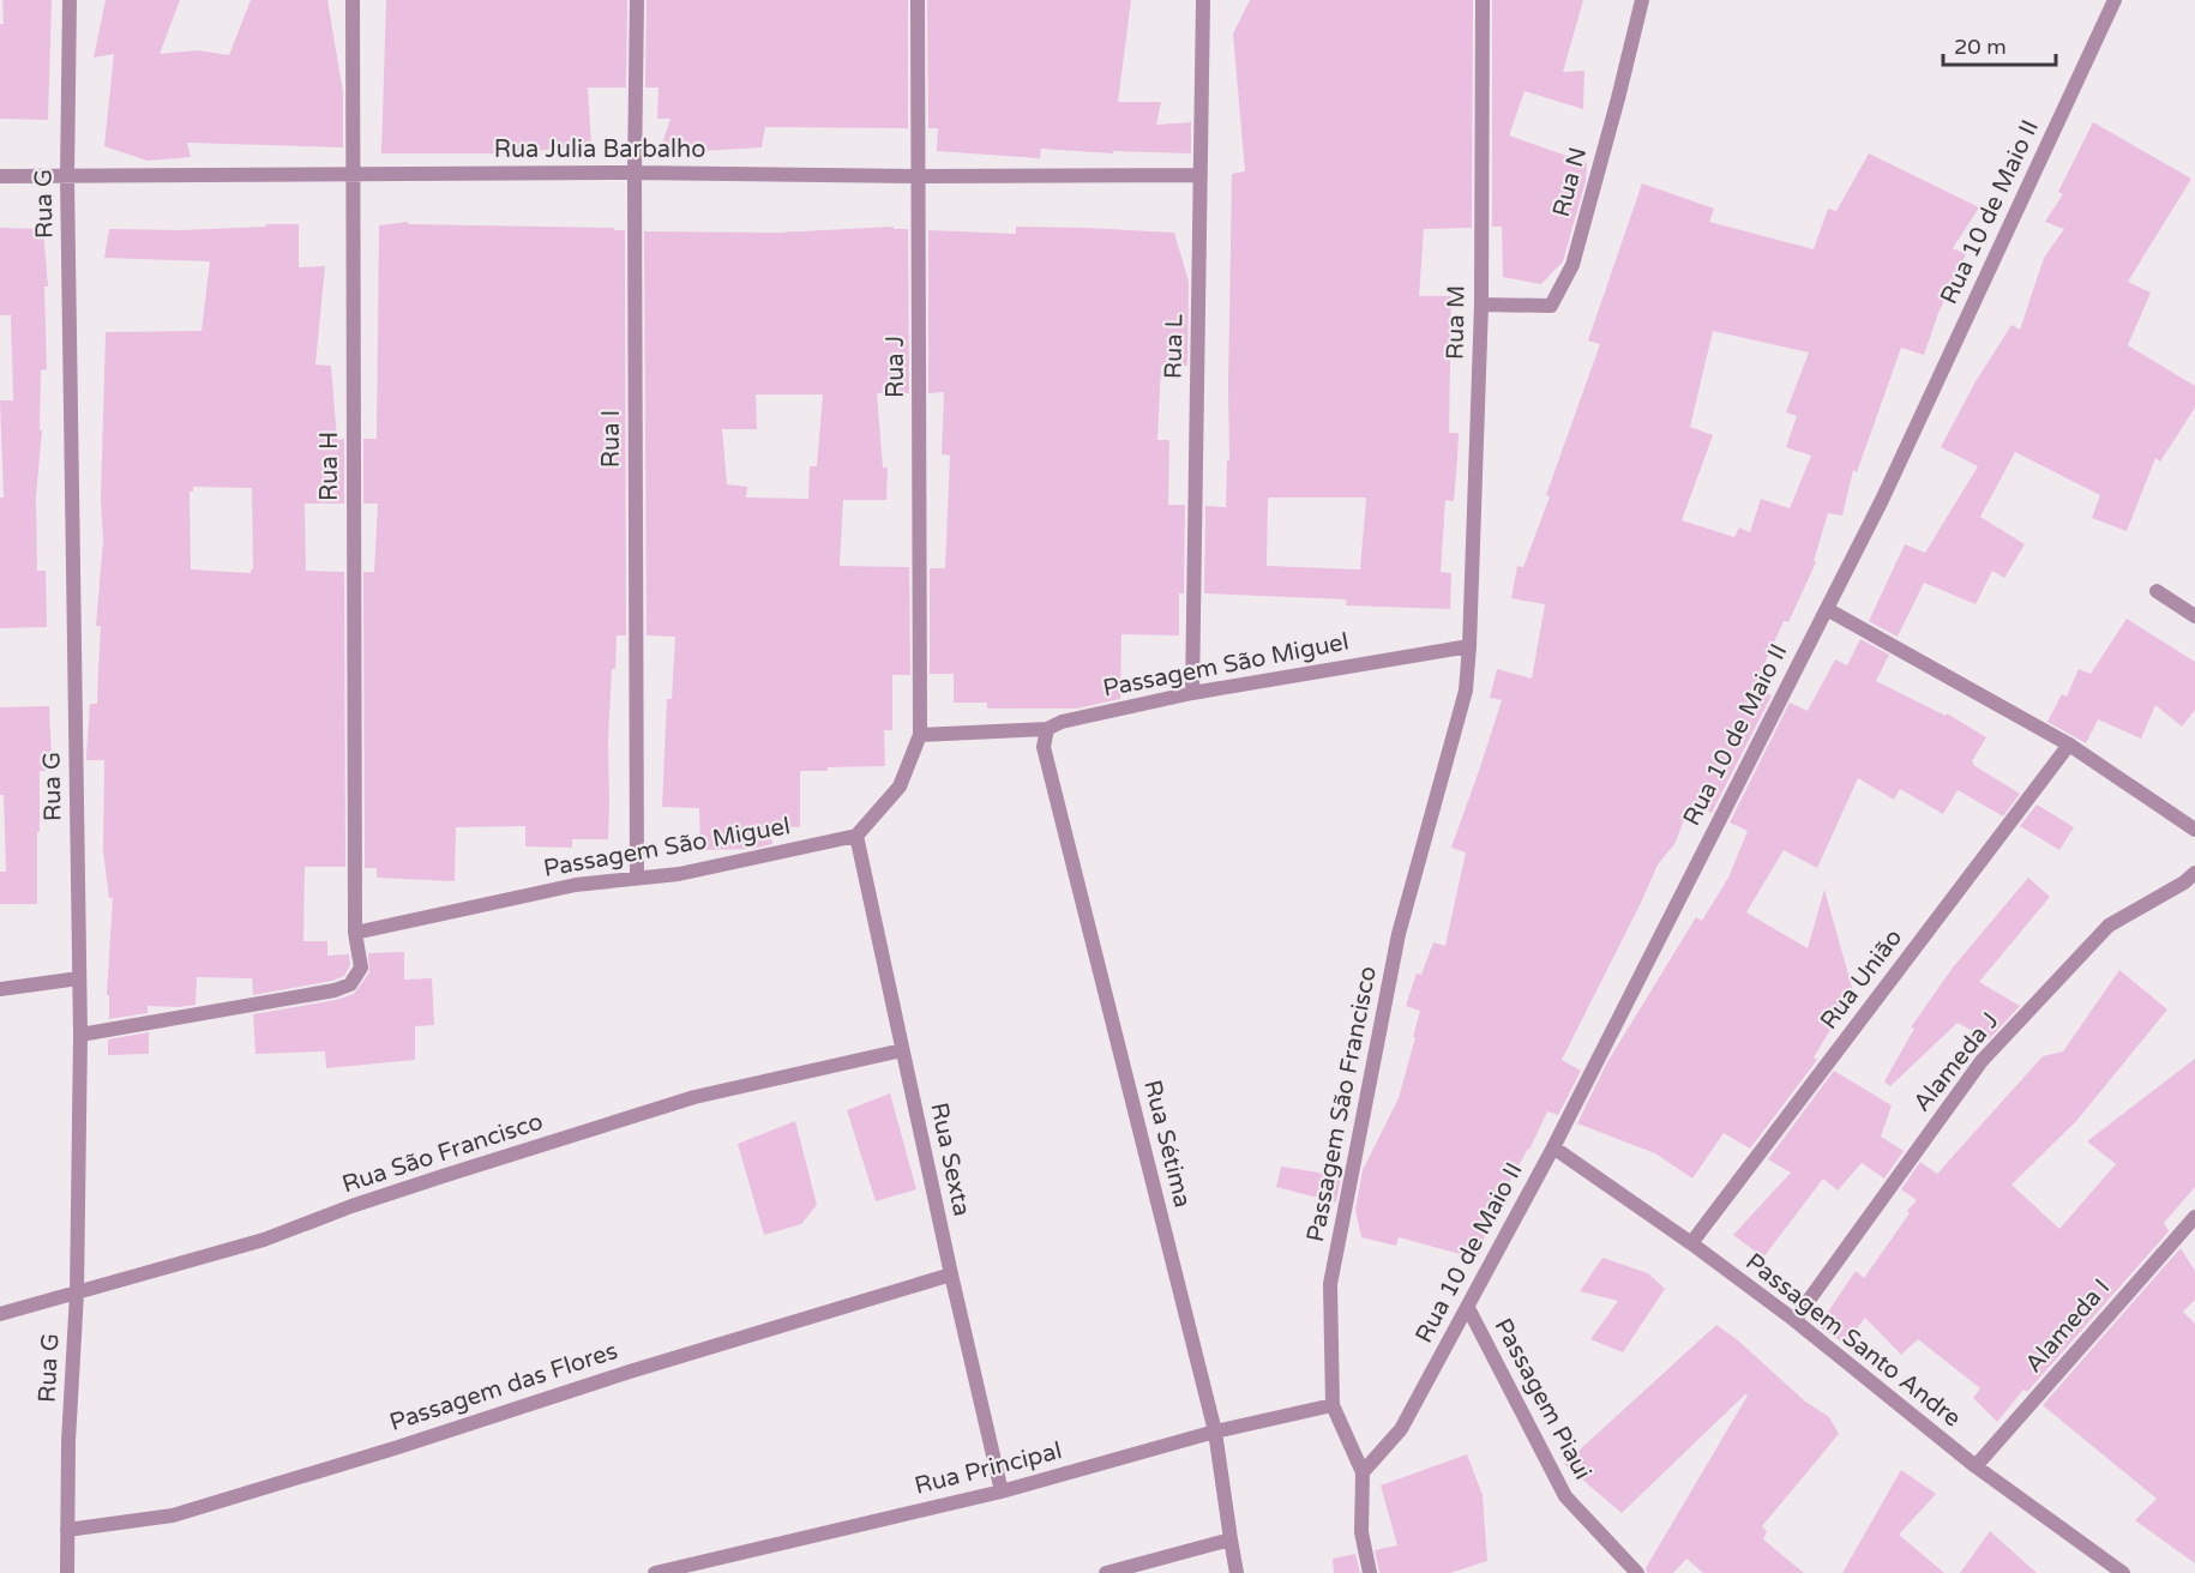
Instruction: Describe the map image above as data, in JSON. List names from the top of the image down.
{
  "streets": {
    "street": [
      "Rua Julia Barbalho",
      "Rua N",
      "Rua G",
      "Rua 10 de Maio II",
      "Rua M",
      "Rua L",
      "Rua J",
      "Rua I",
      "Rua H",
      "Passagem São Miguel",
      "Rua União",
      "Alameda J",
      "Passagem São Francisco",
      "Rua Sétima",
      "Rua São Francisco",
      "Rua Sexta",
      "Alameda I",
      "Passagem Santo Andre",
      "Passagem das Flores",
      "Passagem Piaui",
      "Rua Principal"
    ]
  },
  "crossings": [
    ["Rua Julia Barbalho", "Rua G"],
    ["Rua Julia Barbalho", "Rua L"],
    ["Rua Julia Barbalho", "Rua J"],
    ["Rua Julia Barbalho", "Rua I"],
    ["Rua Julia Barbalho", "Rua H"],
    ["Rua N", "Rua M"],
    ["Rua G", "Rua São Francisco"],
    ["Rua G", "Passagem das Flores"],
    ["Rua 10 de Maio II", "Passagem São Francisco"],
    ["Rua 10 de Maio II", "Passagem Santo Andre"],
    ["Rua 10 de Maio II", "Passagem Piaui"],
    ["Rua M", "Passagem São Miguel"],
    ["Rua M", "Passagem São Francisco"],
    ["Rua L", "Passagem São Miguel"],
    ["Rua J", "Passagem São Miguel"],
    ["Rua I", "Passagem São Miguel"],
    ["Rua H", "Passagem São Miguel"],
    ["Passagem São Miguel", "Passagem São Francisco"],
    ["Passagem São Miguel", "Rua Sétima"],
    ["Passagem São Miguel", "Rua Sexta"],
    ["Rua União", "Passagem Santo Andre"],
    ["Alameda J", "Passagem Santo Andre"],
    ["Passagem São Francisco", "Rua Principal"],
    ["Rua Sétima", "Rua Principal"],
    ["Rua São Francisco", "Rua Sexta"],
    ["Rua Sexta", "Passagem das Flores"],
    ["Rua Sexta", "Rua Principal"],
    ["Alameda I", "Passagem Santo Andre"]
  ],
  "scale_bar": "20 m"
}
